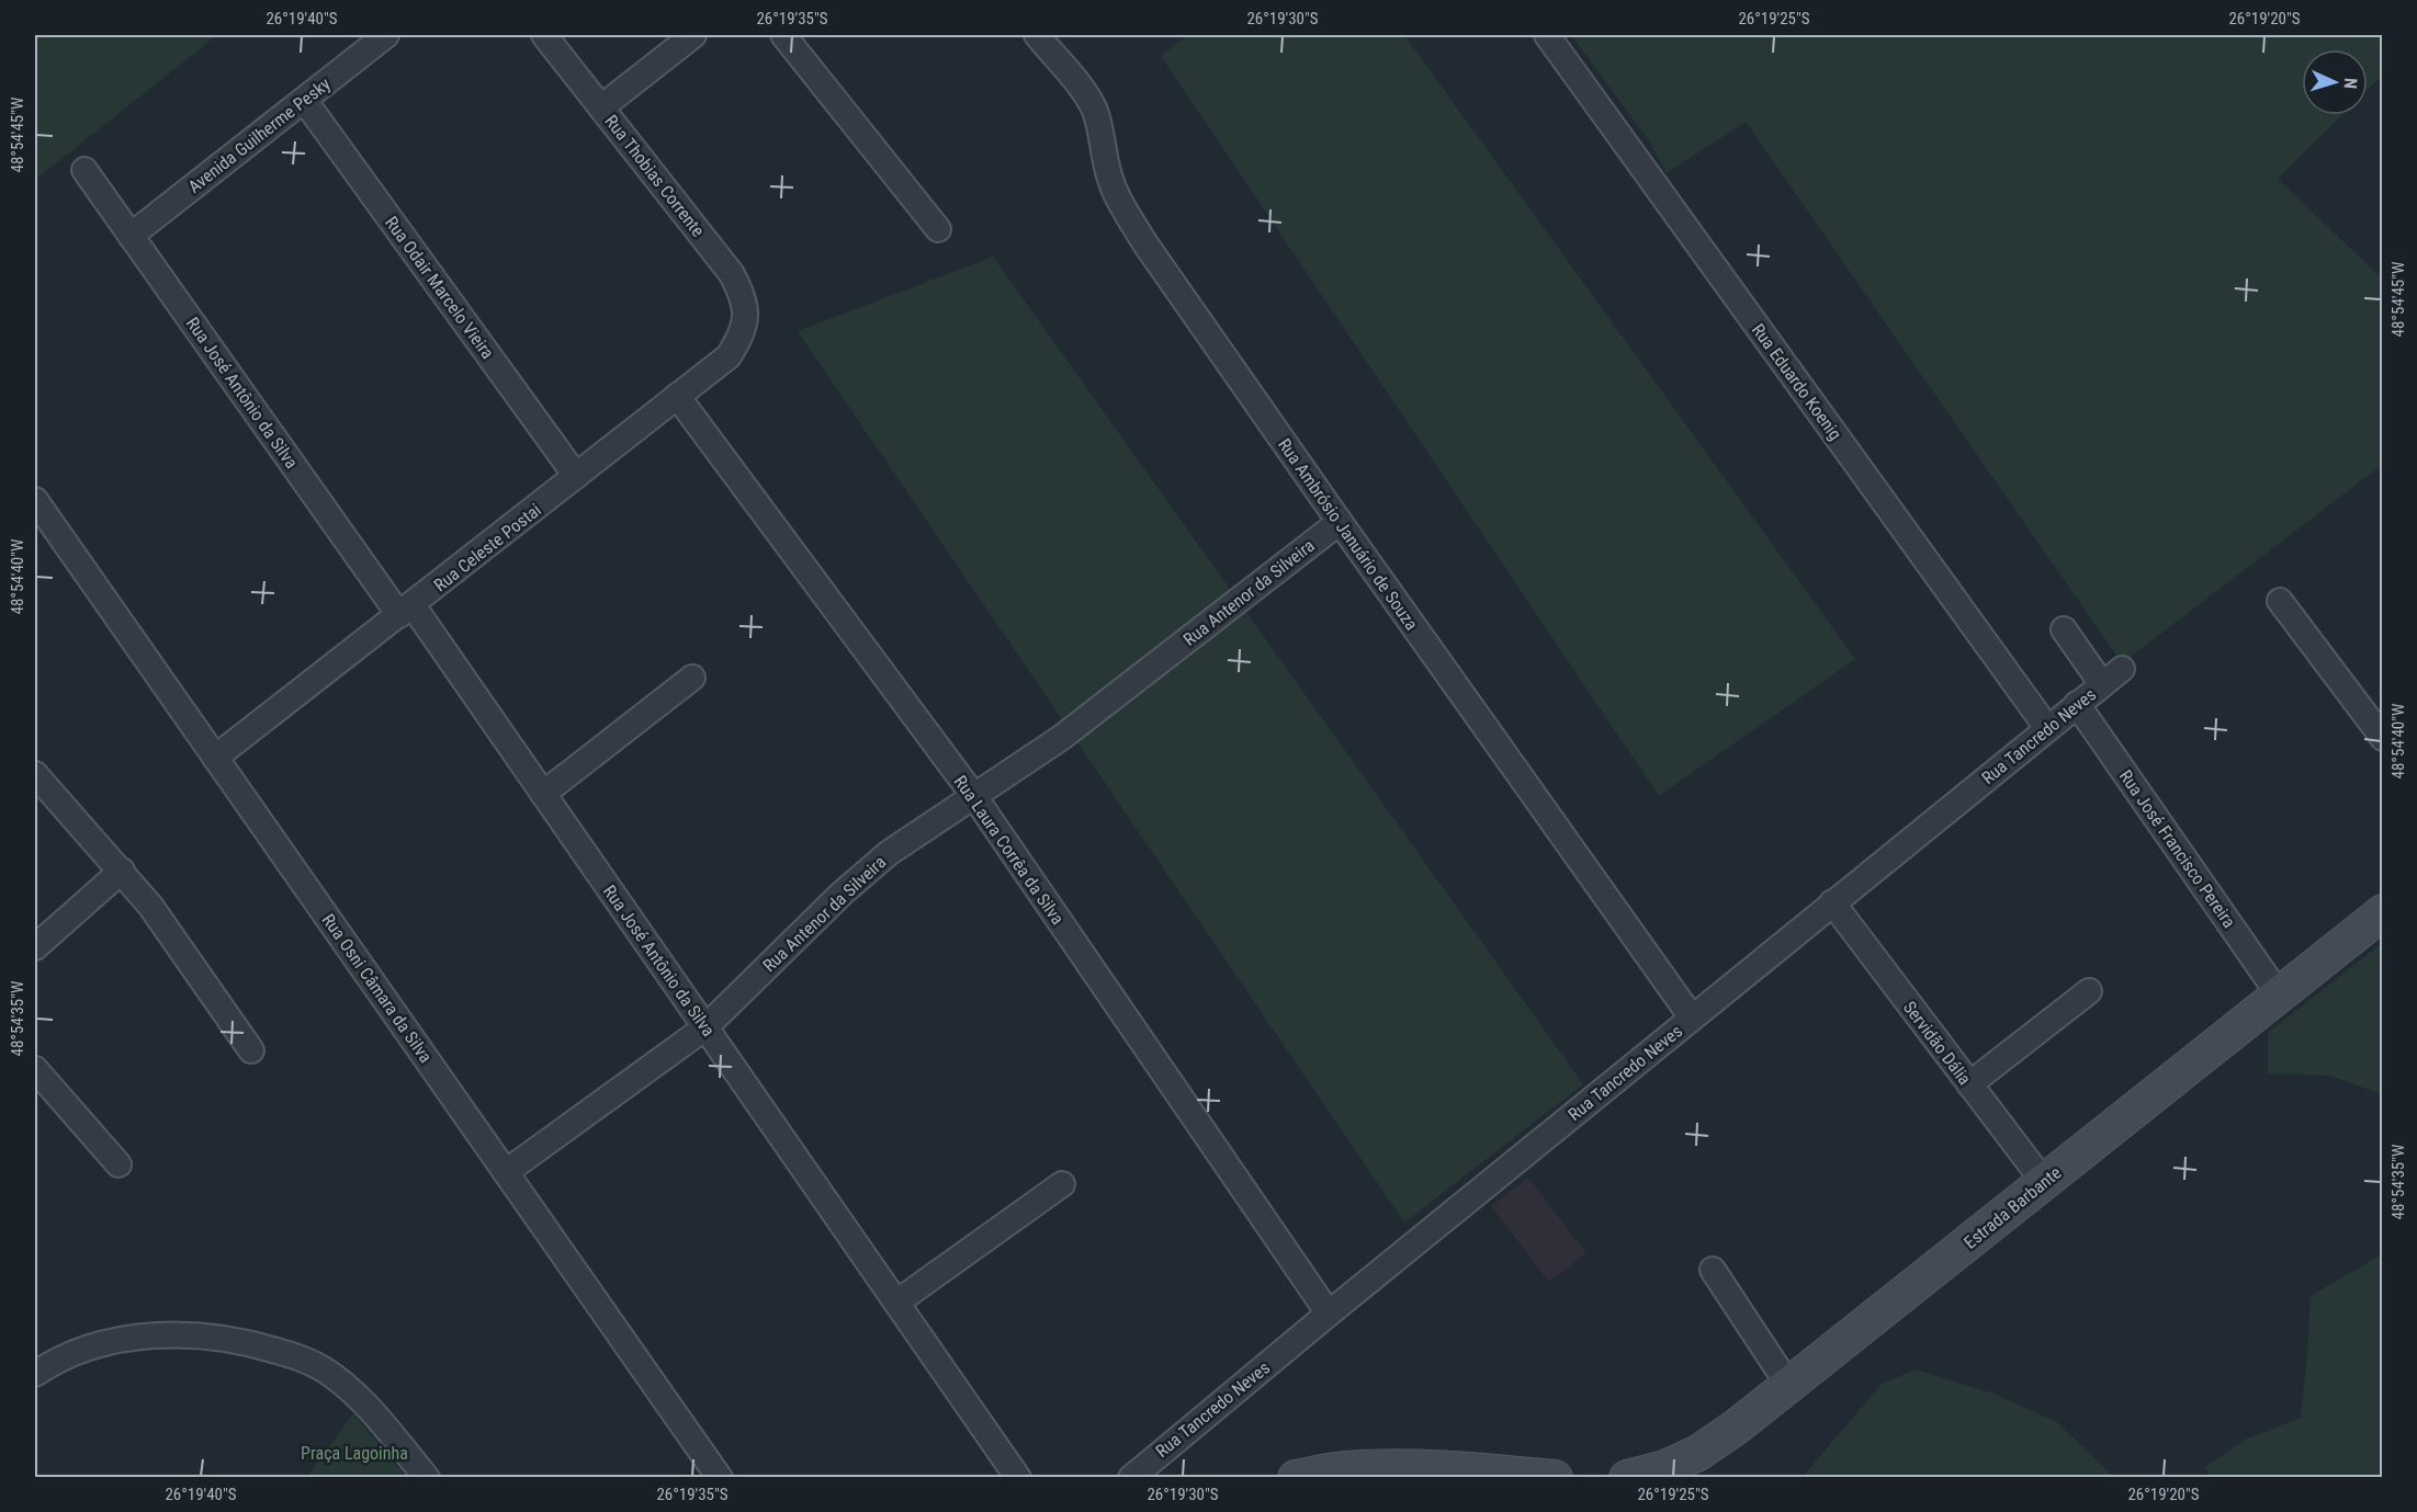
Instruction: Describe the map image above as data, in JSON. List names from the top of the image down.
{
  "streets": {
    "main road": ["Estrada Barbante"],
    "street": [
      "Avenida Guilherme Pesky",
      "Rua Thobias Corrente",
      "Rua Odair Marcelo Vieira",
      "Rua Eduardo Koenig",
      "Rua José Antônio da Silva",
      "Rua Ambrósio Januário de Souza",
      "Rua Celeste Postai",
      "Rua Antenor da Silveira",
      "Rua Tancredo Neves",
      "Rua José Francisco Pereira",
      "Rua Laura Corrêa da Silva",
      "Rua Osni Câmara da Silva",
      "Servidão Dália"
    ]
  },
  "crossings": [
    ["Avenida Guilherme Pesky", "Rua Odair Marcelo Vieira"],
    ["Avenida Guilherme Pesky", "Rua José Antônio da Silva"],
    ["Rua Thobias Corrente", "Rua Celeste Postai"],
    ["Rua Odair Marcelo Vieira", "Rua Celeste Postai"],
    ["Rua Eduardo Koenig", "Rua Tancredo Neves"],
    ["Rua José Antônio da Silva", "Rua Celeste Postai"],
    ["Rua José Antônio da Silva", "Rua Antenor da Silveira"],
    ["Rua Ambrósio Januário de Souza", "Rua Antenor da Silveira"],
    ["Rua Ambrósio Januário de Souza", "Rua Tancredo Neves"],
    ["Rua Celeste Postai", "Rua Laura Corrêa da Silva"],
    ["Rua Celeste Postai", "Rua Osni Câmara da Silva"],
    ["Rua Antenor da Silveira", "Rua Laura Corrêa da Silva"],
    ["Rua Antenor da Silveira", "Rua Osni Câmara da Silva"],
    ["Rua Tancredo Neves", "Rua José Francisco Pereira"],
    ["Rua Tancredo Neves", "Rua Laura Corrêa da Silva"],
    ["Rua Tancredo Neves", "Servidão Dália"],
    ["Rua José Francisco Pereira", "Estrada Barbante"],
    ["Servidão Dália", "Estrada Barbante"]
  ],
  "parks": ["Praça Lagoinha"],
  "north": "right",
  "coordinates": [
    "26°19'40\"S",
    "26°19'35\"S",
    "26°19'30\"S",
    "26°19'25\"S",
    "26°19'20\"S",
    "48°54'45\"W",
    "48°54'40\"W",
    "48°54'35\"W"
  ]
}
